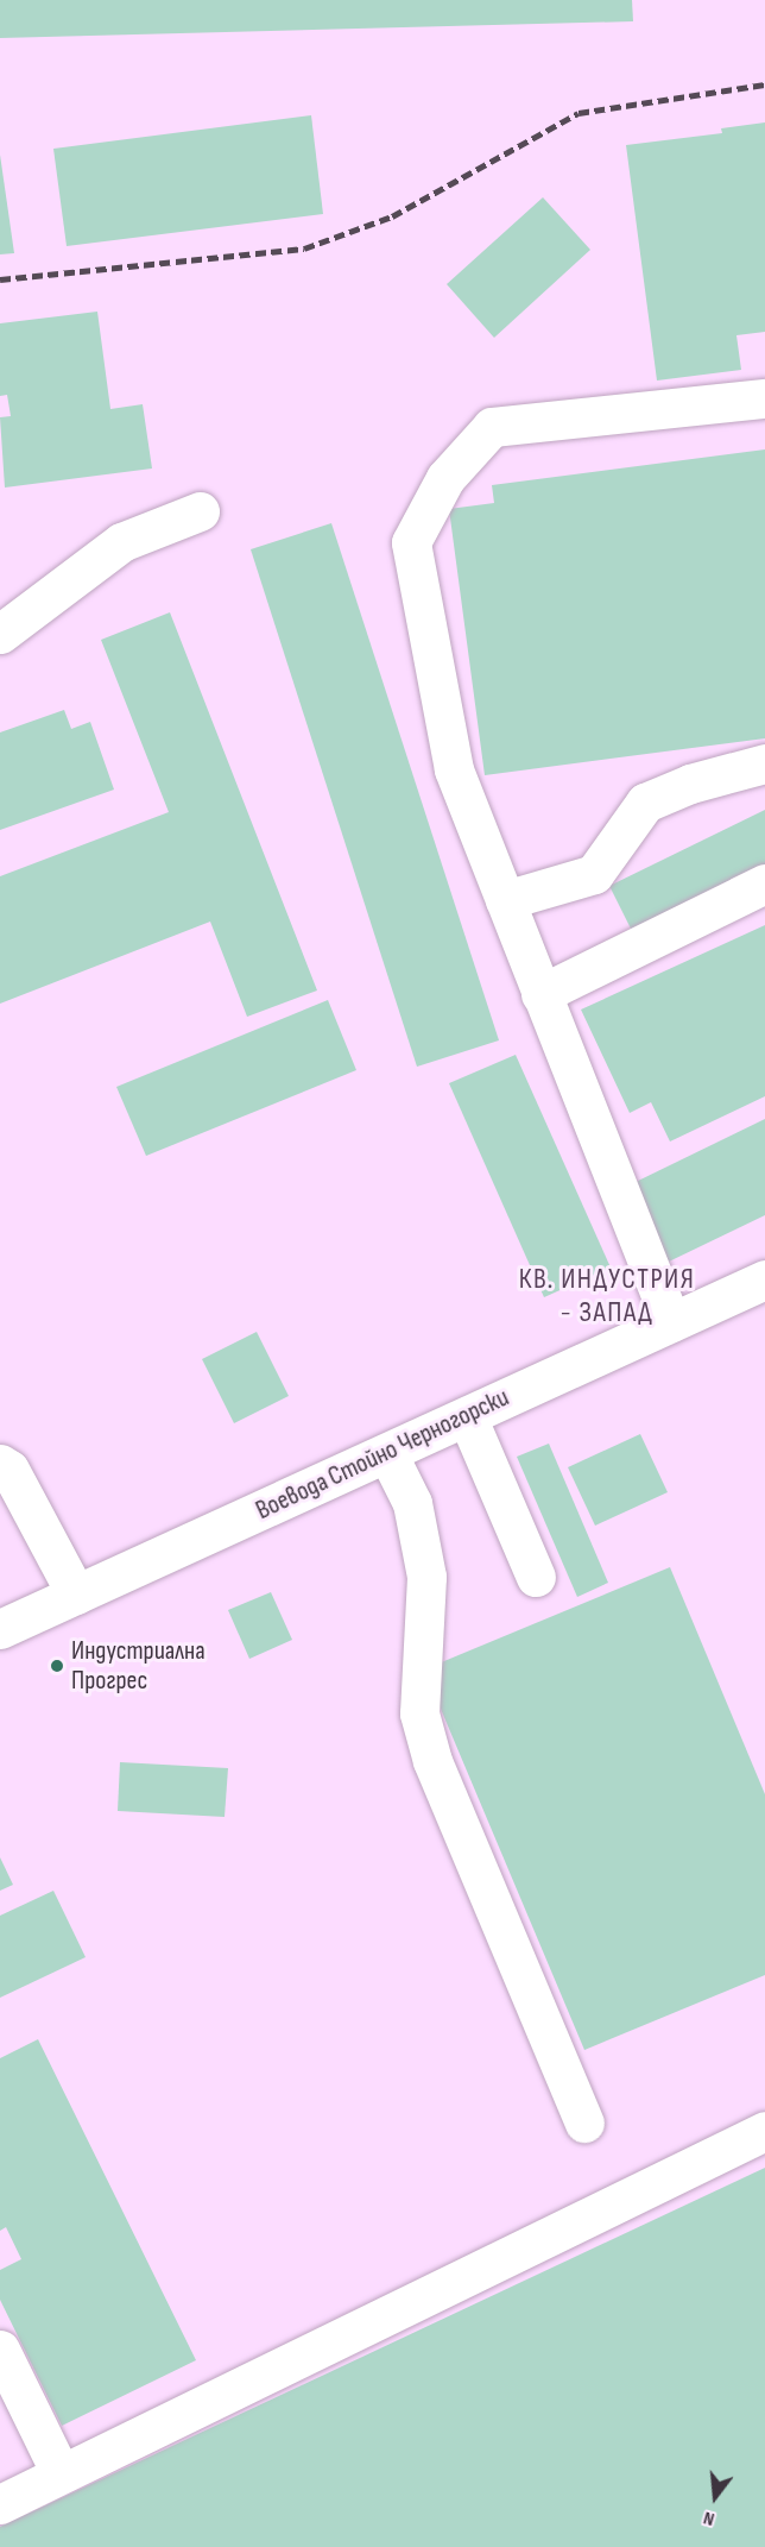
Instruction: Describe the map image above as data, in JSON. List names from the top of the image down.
{
  "streets": {
    "street": ["Воевода Стойно Черногорски"]
  },
  "districts": ["КВ. ИНДУСТРИЯ - ЗАПАД"],
  "places": ["Индустриална Прогрес"],
  "north": "bottom"
}
